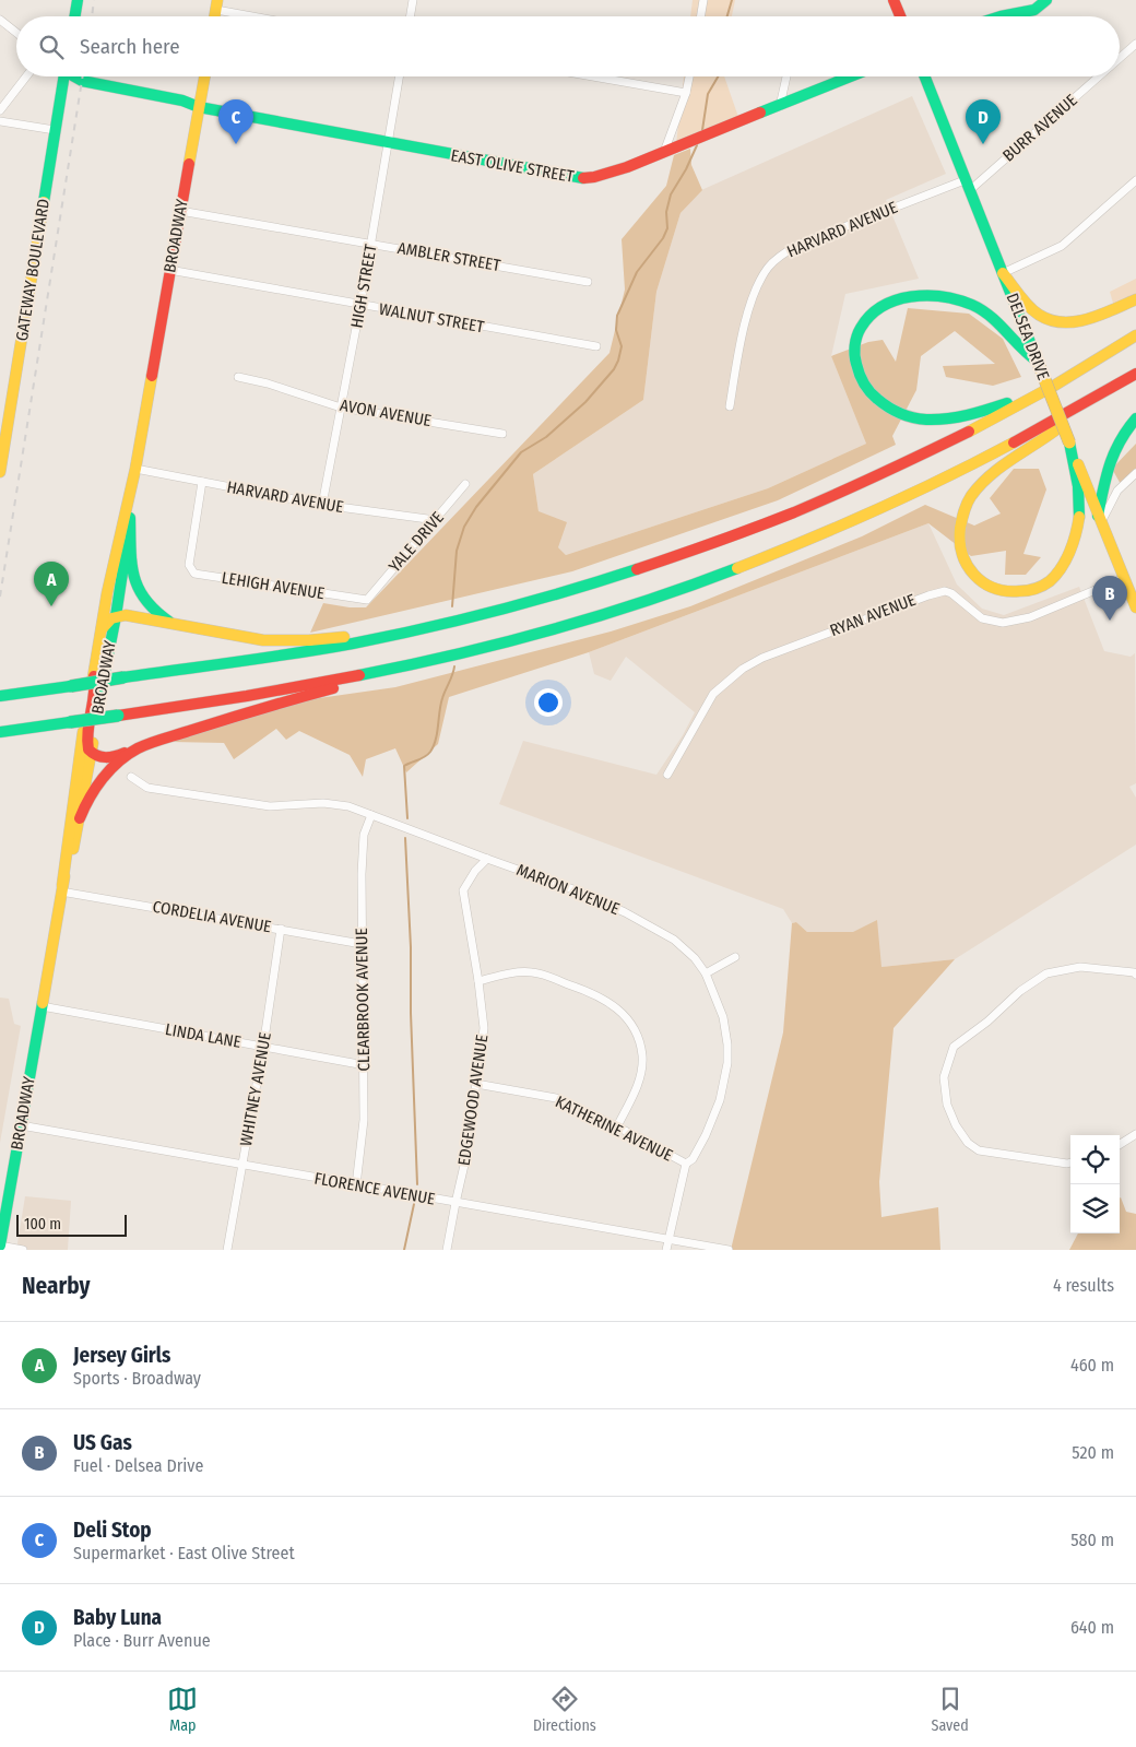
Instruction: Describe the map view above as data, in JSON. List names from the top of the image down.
{
  "streets": {
    "main road": [
      "EAST OLIVE STREET",
      "BROADWAY",
      "GATEWAY BOULEVARD",
      "DELSEA DRIVE"
    ],
    "street": [
      "BURR AVENUE",
      "HARVARD AVENUE",
      "AMBLER STREET",
      "HIGH STREET",
      "WALNUT STREET",
      "AVON AVENUE",
      "YALE DRIVE",
      "LEHIGH AVENUE",
      "RYAN AVENUE",
      "MARION AVENUE",
      "CORDELIA AVENUE",
      "CLEARBROOK AVENUE",
      "LINDA LANE",
      "WHITNEY AVENUE",
      "EDGEWOOD AVENUE",
      "KATHERINE AVENUE",
      "FLORENCE AVENUE"
    ]
  },
  "crossings": [
    ["BURR AVENUE", "HARVARD AVENUE"],
    ["BURR AVENUE", "DELSEA DRIVE"],
    ["EAST OLIVE STREET", "BROADWAY"],
    ["EAST OLIVE STREET", "HIGH STREET"],
    ["HARVARD AVENUE", "BROADWAY"],
    ["HARVARD AVENUE", "HIGH STREET"],
    ["HARVARD AVENUE", "DELSEA DRIVE"],
    ["HARVARD AVENUE", "YALE DRIVE"],
    ["HARVARD AVENUE", "LEHIGH AVENUE"],
    ["BROADWAY", "AMBLER STREET"],
    ["BROADWAY", "WALNUT STREET"],
    ["BROADWAY", "CORDELIA AVENUE"],
    ["BROADWAY", "LINDA LANE"],
    ["BROADWAY", "FLORENCE AVENUE"],
    ["AMBLER STREET", "HIGH STREET"],
    ["HIGH STREET", "WALNUT STREET"],
    ["HIGH STREET", "AVON AVENUE"],
    ["DELSEA DRIVE", "RYAN AVENUE"],
    ["YALE DRIVE", "LEHIGH AVENUE"],
    ["MARION AVENUE", "CLEARBROOK AVENUE"],
    ["MARION AVENUE", "EDGEWOOD AVENUE"],
    ["MARION AVENUE", "KATHERINE AVENUE"],
    ["MARION AVENUE", "FLORENCE AVENUE"],
    ["CORDELIA AVENUE", "CLEARBROOK AVENUE"],
    ["CORDELIA AVENUE", "WHITNEY AVENUE"],
    ["CLEARBROOK AVENUE", "LINDA LANE"],
    ["CLEARBROOK AVENUE", "FLORENCE AVENUE"],
    ["LINDA LANE", "WHITNEY AVENUE"],
    ["WHITNEY AVENUE", "FLORENCE AVENUE"],
    ["EDGEWOOD AVENUE", "KATHERINE AVENUE"],
    ["EDGEWOOD AVENUE", "FLORENCE AVENUE"]
  ],
  "scale_bar": "100 m",
  "page": {
    "search": "Search here",
    "pins": [
      "C",
      "D",
      "A",
      "B"
    ],
    "scale": "100 m",
    "heading": ["Nearby", "4 results"],
    "list": [
      {
        "mark": "A",
        "name": "Jersey Girls",
        "note": "Sports · Broadway",
        "value": "460 m"
      },
      {
        "mark": "B",
        "name": "US Gas",
        "note": "Fuel · Delsea Drive",
        "value": "520 m"
      },
      {
        "mark": "C",
        "name": "Deli Stop",
        "note": "Supermarket · East Olive Street",
        "value": "580 m"
      },
      {
        "mark": "D",
        "name": "Baby Luna",
        "note": "Place · Burr Avenue",
        "value": "640 m"
      }
    ],
    "nav": ["Map", "Directions", "Saved"]
  }
}
